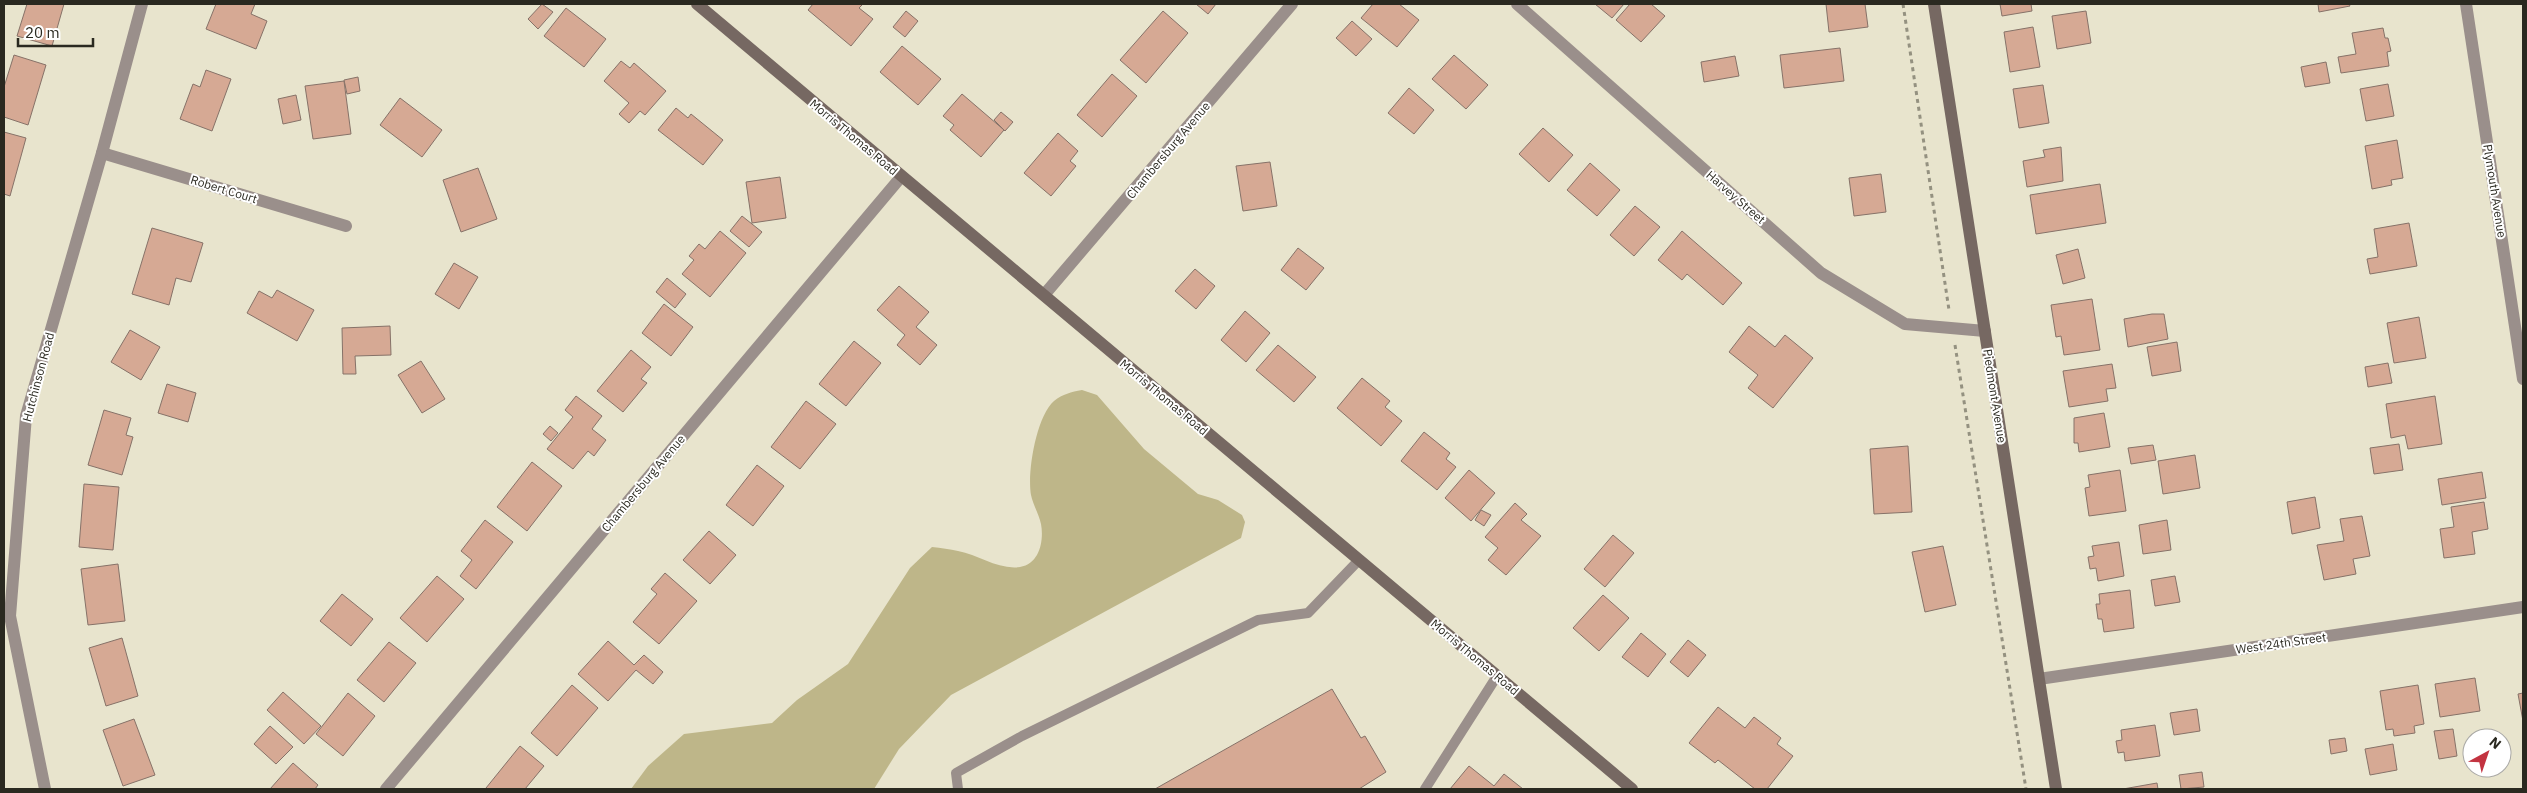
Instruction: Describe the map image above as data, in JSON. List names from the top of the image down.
{
  "streets": {
    "main road": ["Morris Thomas Road", "Piedmont Avenue"],
    "street": [
      "Chambersburg Avenue",
      "Robert Court",
      "Plymouth Avenue",
      "Harvey Street",
      "Hutchinson Road",
      "West 24th Street"
    ]
  },
  "crossings": [
    ["Morris Thomas Road", "Chambersburg Avenue"],
    ["Robert Court", "Hutchinson Road"],
    ["Harvey Street", "Piedmont Avenue"],
    ["Piedmont Avenue", "West 24th Street"]
  ],
  "scale_bar": "20 m",
  "north": "top right"
}
